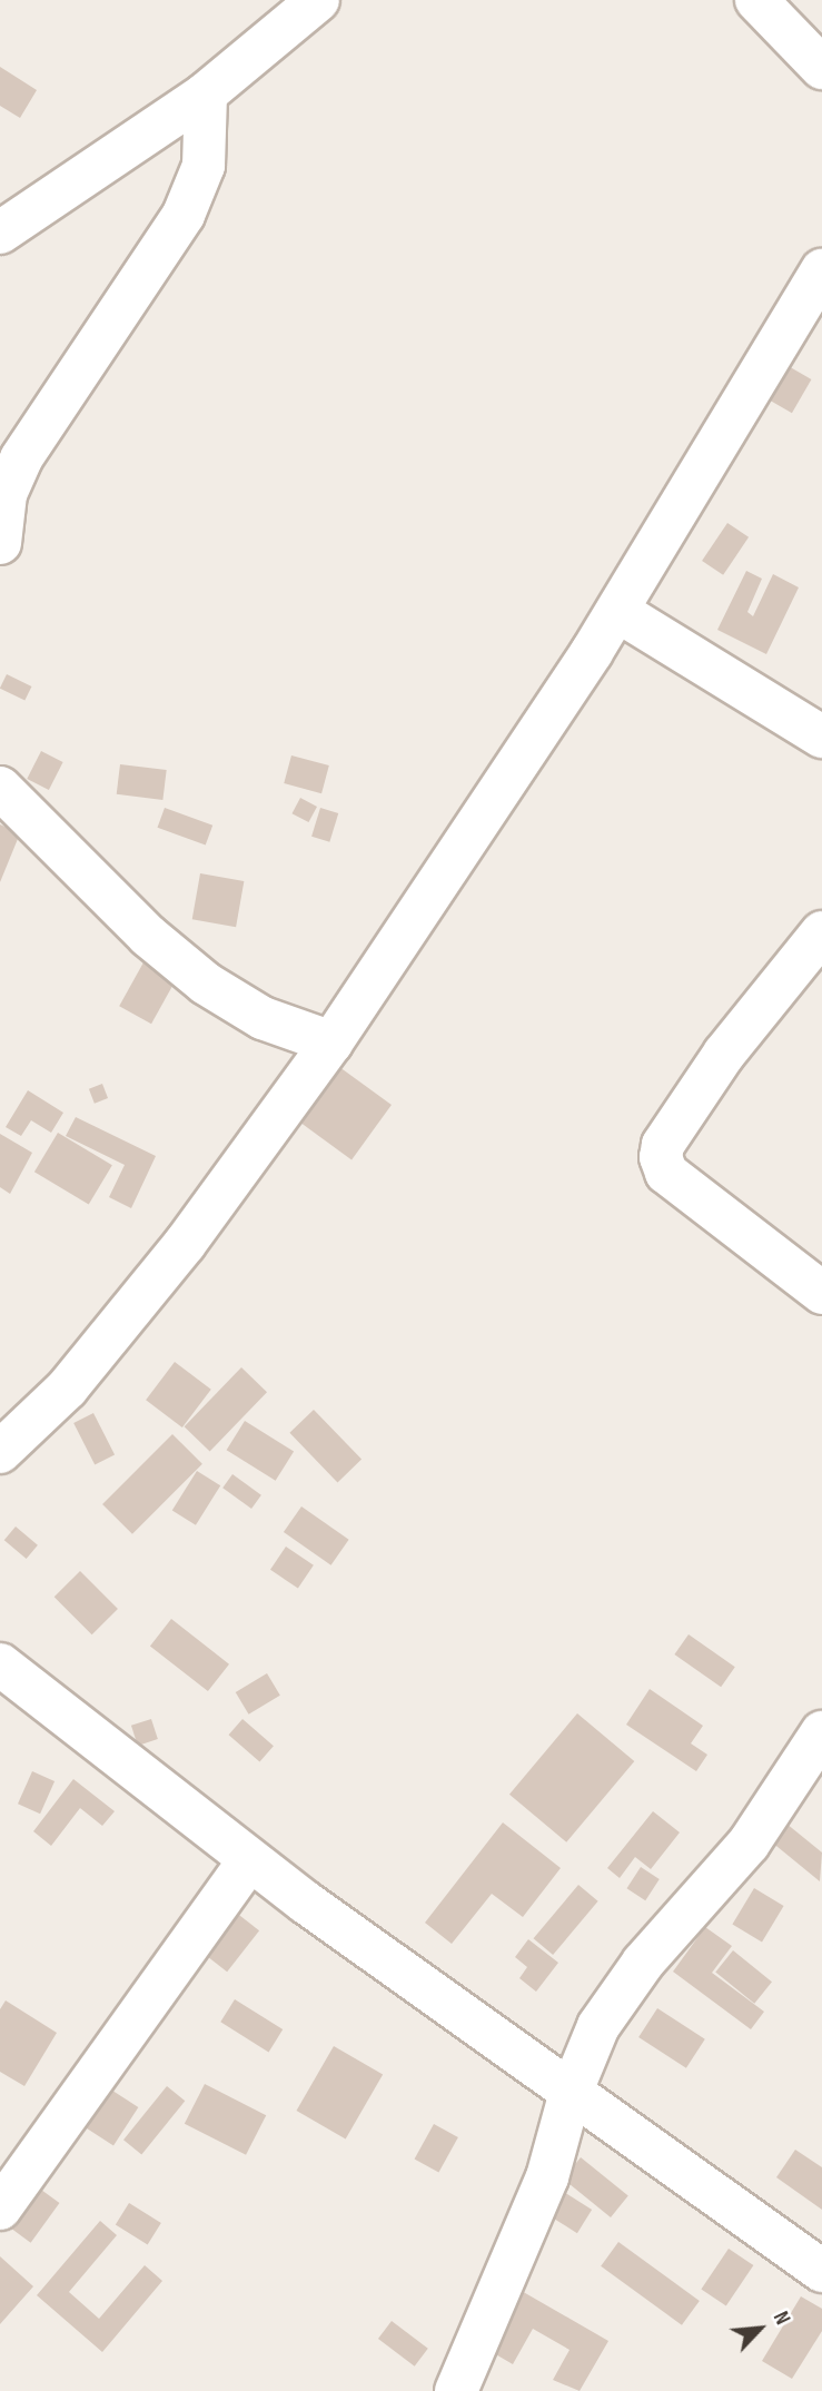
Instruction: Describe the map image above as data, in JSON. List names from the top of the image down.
{
  "north": "top right"
}
